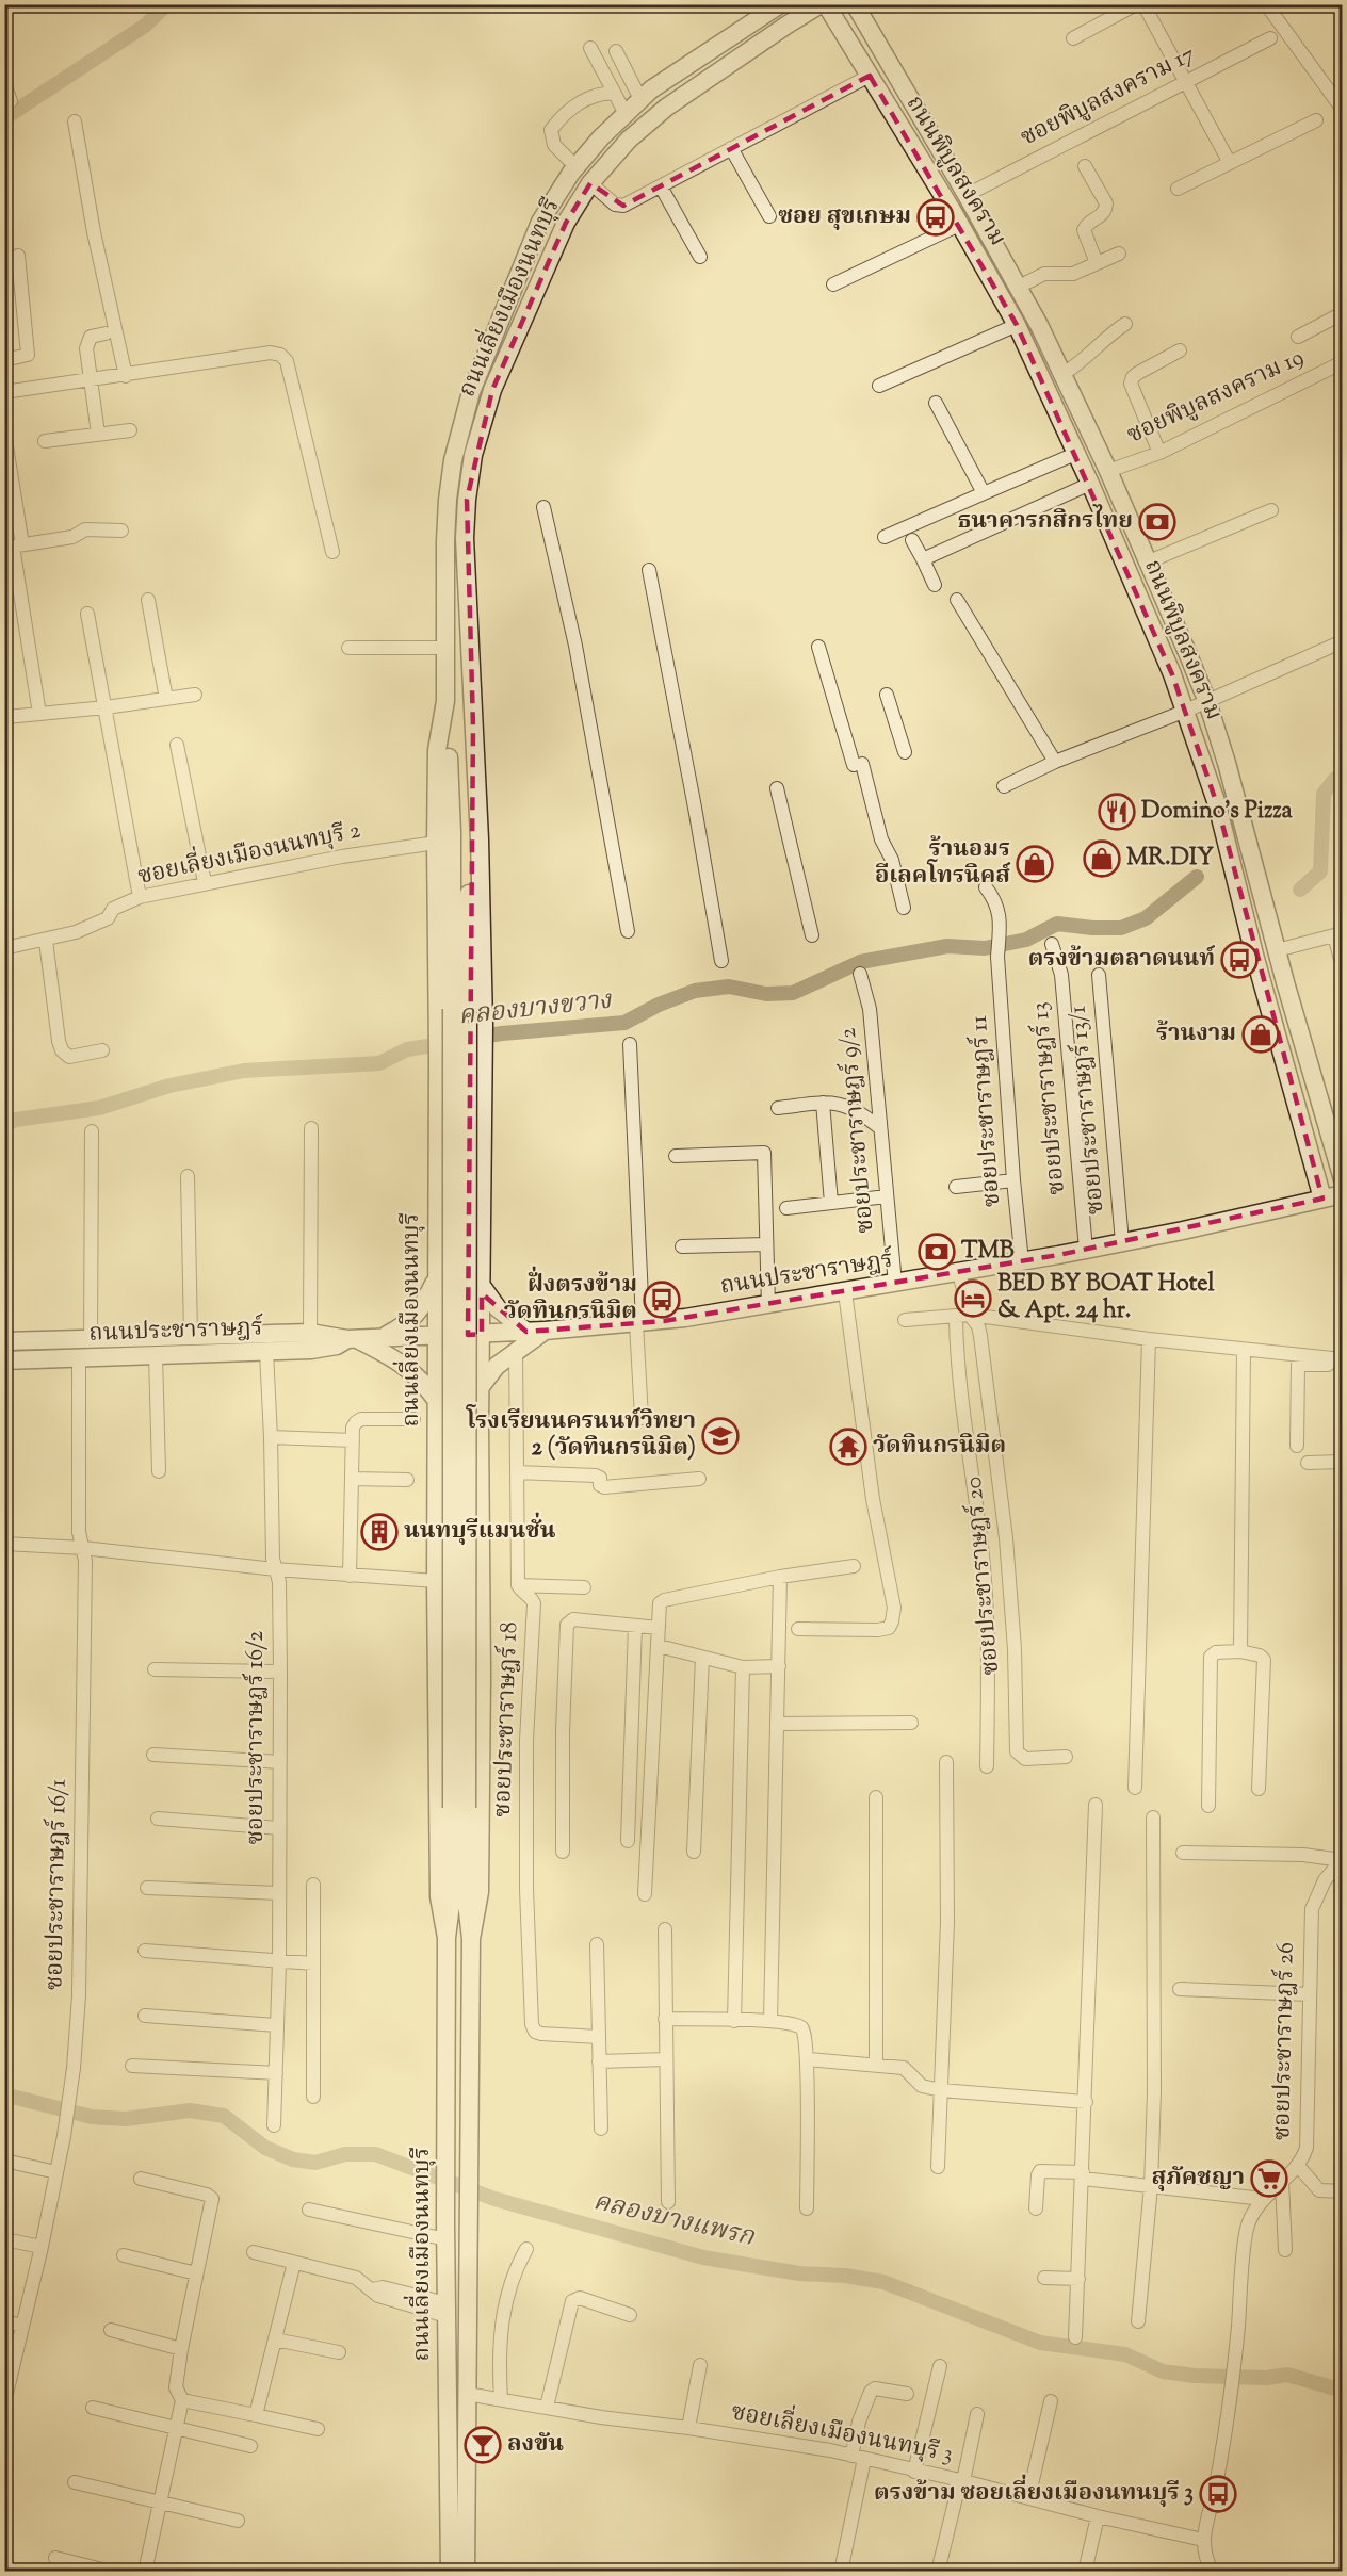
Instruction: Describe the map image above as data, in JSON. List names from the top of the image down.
{
  "streets": {
    "main road": ["ถนนพิบูลสงคราม", "ถนนเลี่ยงเมืองนนทบุรี", "ถนนประชาราษฎร์"],
    "street": [
      "ซอยพิบูลสงคราม 17",
      "ซอยพิบูลสงคราม 19",
      "ซอยเลี่ยงเมืองนนทบุรี 2",
      "ซอยประชาราษฎร์ 13",
      "ซอยประชาราษฎร์ 13/1",
      "ซอยประชาราษฎร์ 11",
      "ซอยประชาราษฎร์ 9/2",
      "ซอยประชาราษฎร์ 20",
      "ซอยประชาราษฎร์ 18",
      "ซอยประชาราษฎร์ 16/2",
      "ซอยประชาราษฎร์ 16/1",
      "ซอยประชาราษฎร์ 26",
      "ซอยเลี่ยงเมืองนนทบุรี 3"
    ]
  },
  "crossings": [
    ["ซอยพิบูลสงคราม 17", "ถนนพิบูลสงคราม"],
    ["ถนนพิบูลสงคราม", "ซอยพิบูลสงคราม 19"],
    ["ถนนพิบูลสงคราม", "ถนนประชาราษฎร์"],
    ["ถนนเลี่ยงเมืองนนทบุรี", "ซอยเลี่ยงเมืองนนทบุรี 2"],
    ["ถนนเลี่ยงเมืองนนทบุรี", "ถนนประชาราษฎร์"],
    ["ถนนเลี่ยงเมืองนนทบุรี", "ซอยเลี่ยงเมืองนนทบุรี 3"],
    ["ซอยประชาราษฎร์ 13", "ถนนประชาราษฎร์"],
    ["ซอยประชาราษฎร์ 13/1", "ถนนประชาราษฎร์"],
    ["ซอยประชาราษฎร์ 11", "ถนนประชาราษฎร์"],
    ["ซอยประชาราษฎร์ 9/2", "ถนนประชาราษฎร์"],
    ["ถนนประชาราษฎร์", "ซอยประชาราษฎร์ 20"],
    ["ถนนประชาราษฎร์", "ซอยประชาราษฎร์ 16/2"],
    ["ถนนประชาราษฎร์", "ซอยประชาราษฎร์ 16/1"],
    ["ซอยประชาราษฎร์ 26", "ซอยเลี่ยงเมืองนนทบุรี 3"]
  ],
  "water": ["คลองบางขวาง", "คลองบางแพรก"],
  "places": {
    "bus stop": [
      "ซอย สุขเกษม",
      "ตรงข้ามตลาดนนท์",
      "ฝั่งตรงข้าม วัดทินกรนิมิต",
      "ตรงข้าม ซอยเลี่ยงเมืองนทนบุรี 3"
    ],
    "bank": ["ธนาคารกสิกรไทย", "TMB"],
    "restaurant": ["Domino's Pizza"],
    "shop": ["MR.DIY", "ร้านอมร อีเลคโทรนิคส์", "ร้านงาม"],
    "hotel": ["BED BY BOAT Hotel & Apt. 24 hr."],
    "school or university": ["โรงเรียนนครนนท์วิทยา 2 (วัดทินกรนิมิต)"],
    "temple": ["วัดทินกรนิมิต"],
    "building": ["นนทบุรีแมนชั่น"],
    "supermarket": ["สุภัคชญา"],
    "bar": ["ลงขัน"]
  }
}
